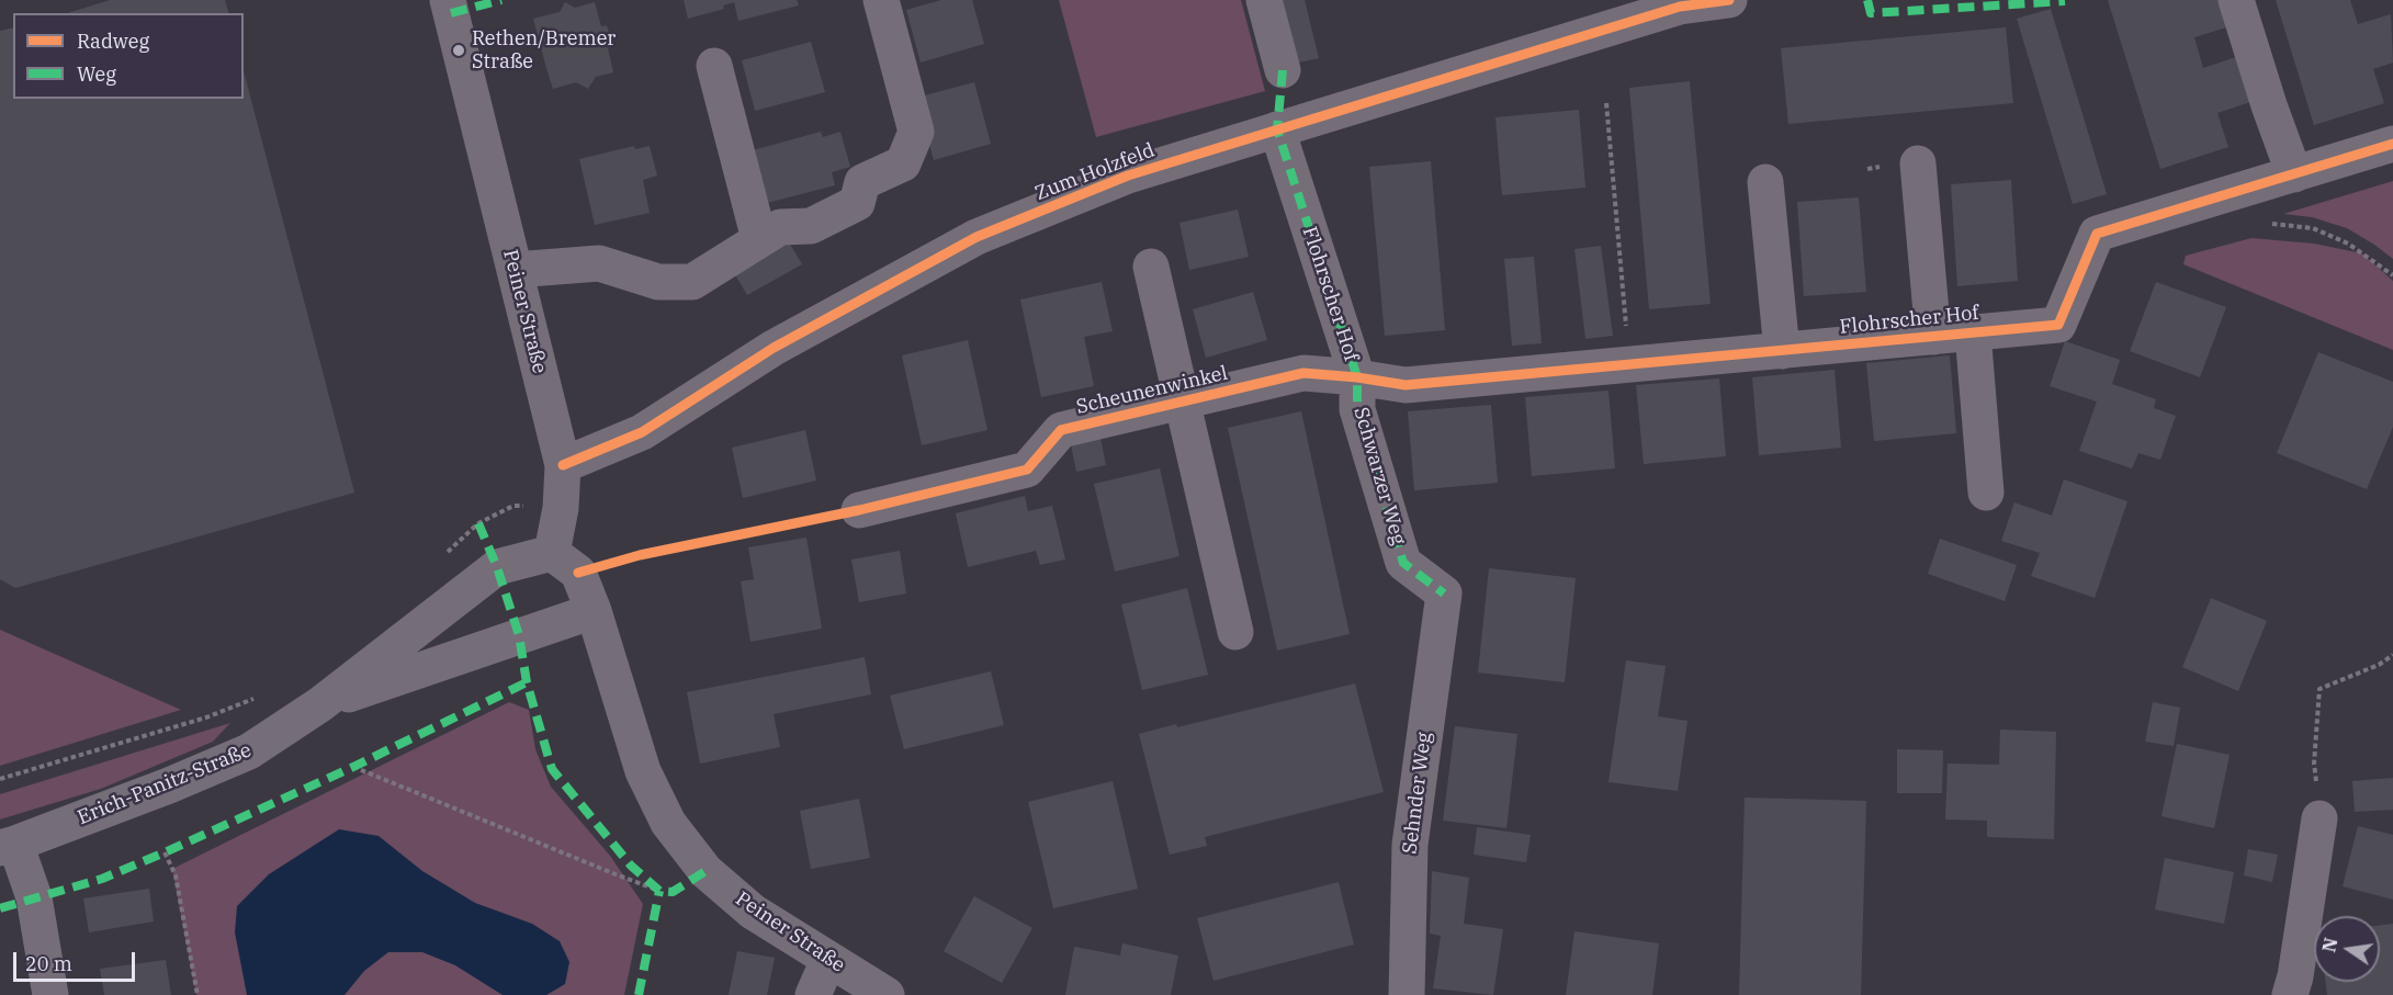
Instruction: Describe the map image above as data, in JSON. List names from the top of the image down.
{
  "streets": {
    "street": [
      "Zum Holzfeld",
      "Flohrscher Hof",
      "Peiner Straße",
      "Scheunenwinkel",
      "Schwarzer Weg",
      "Erich-Panitz-Straße",
      "Sehnder Weg"
    ]
  },
  "crossings": [
    ["Zum Holzfeld", "Flohrscher Hof"],
    ["Zum Holzfeld", "Peiner Straße"],
    ["Flohrscher Hof", "Scheunenwinkel"],
    ["Flohrscher Hof", "Schwarzer Weg"],
    ["Peiner Straße", "Erich-Panitz-Straße"],
    ["Scheunenwinkel", "Schwarzer Weg"],
    ["Schwarzer Weg", "Sehnder Weg"]
  ],
  "places": ["Rethen/Bremer Straße"],
  "legend": ["Radweg", "Weg"],
  "scale_bar": "20 m",
  "north": "left"
}
